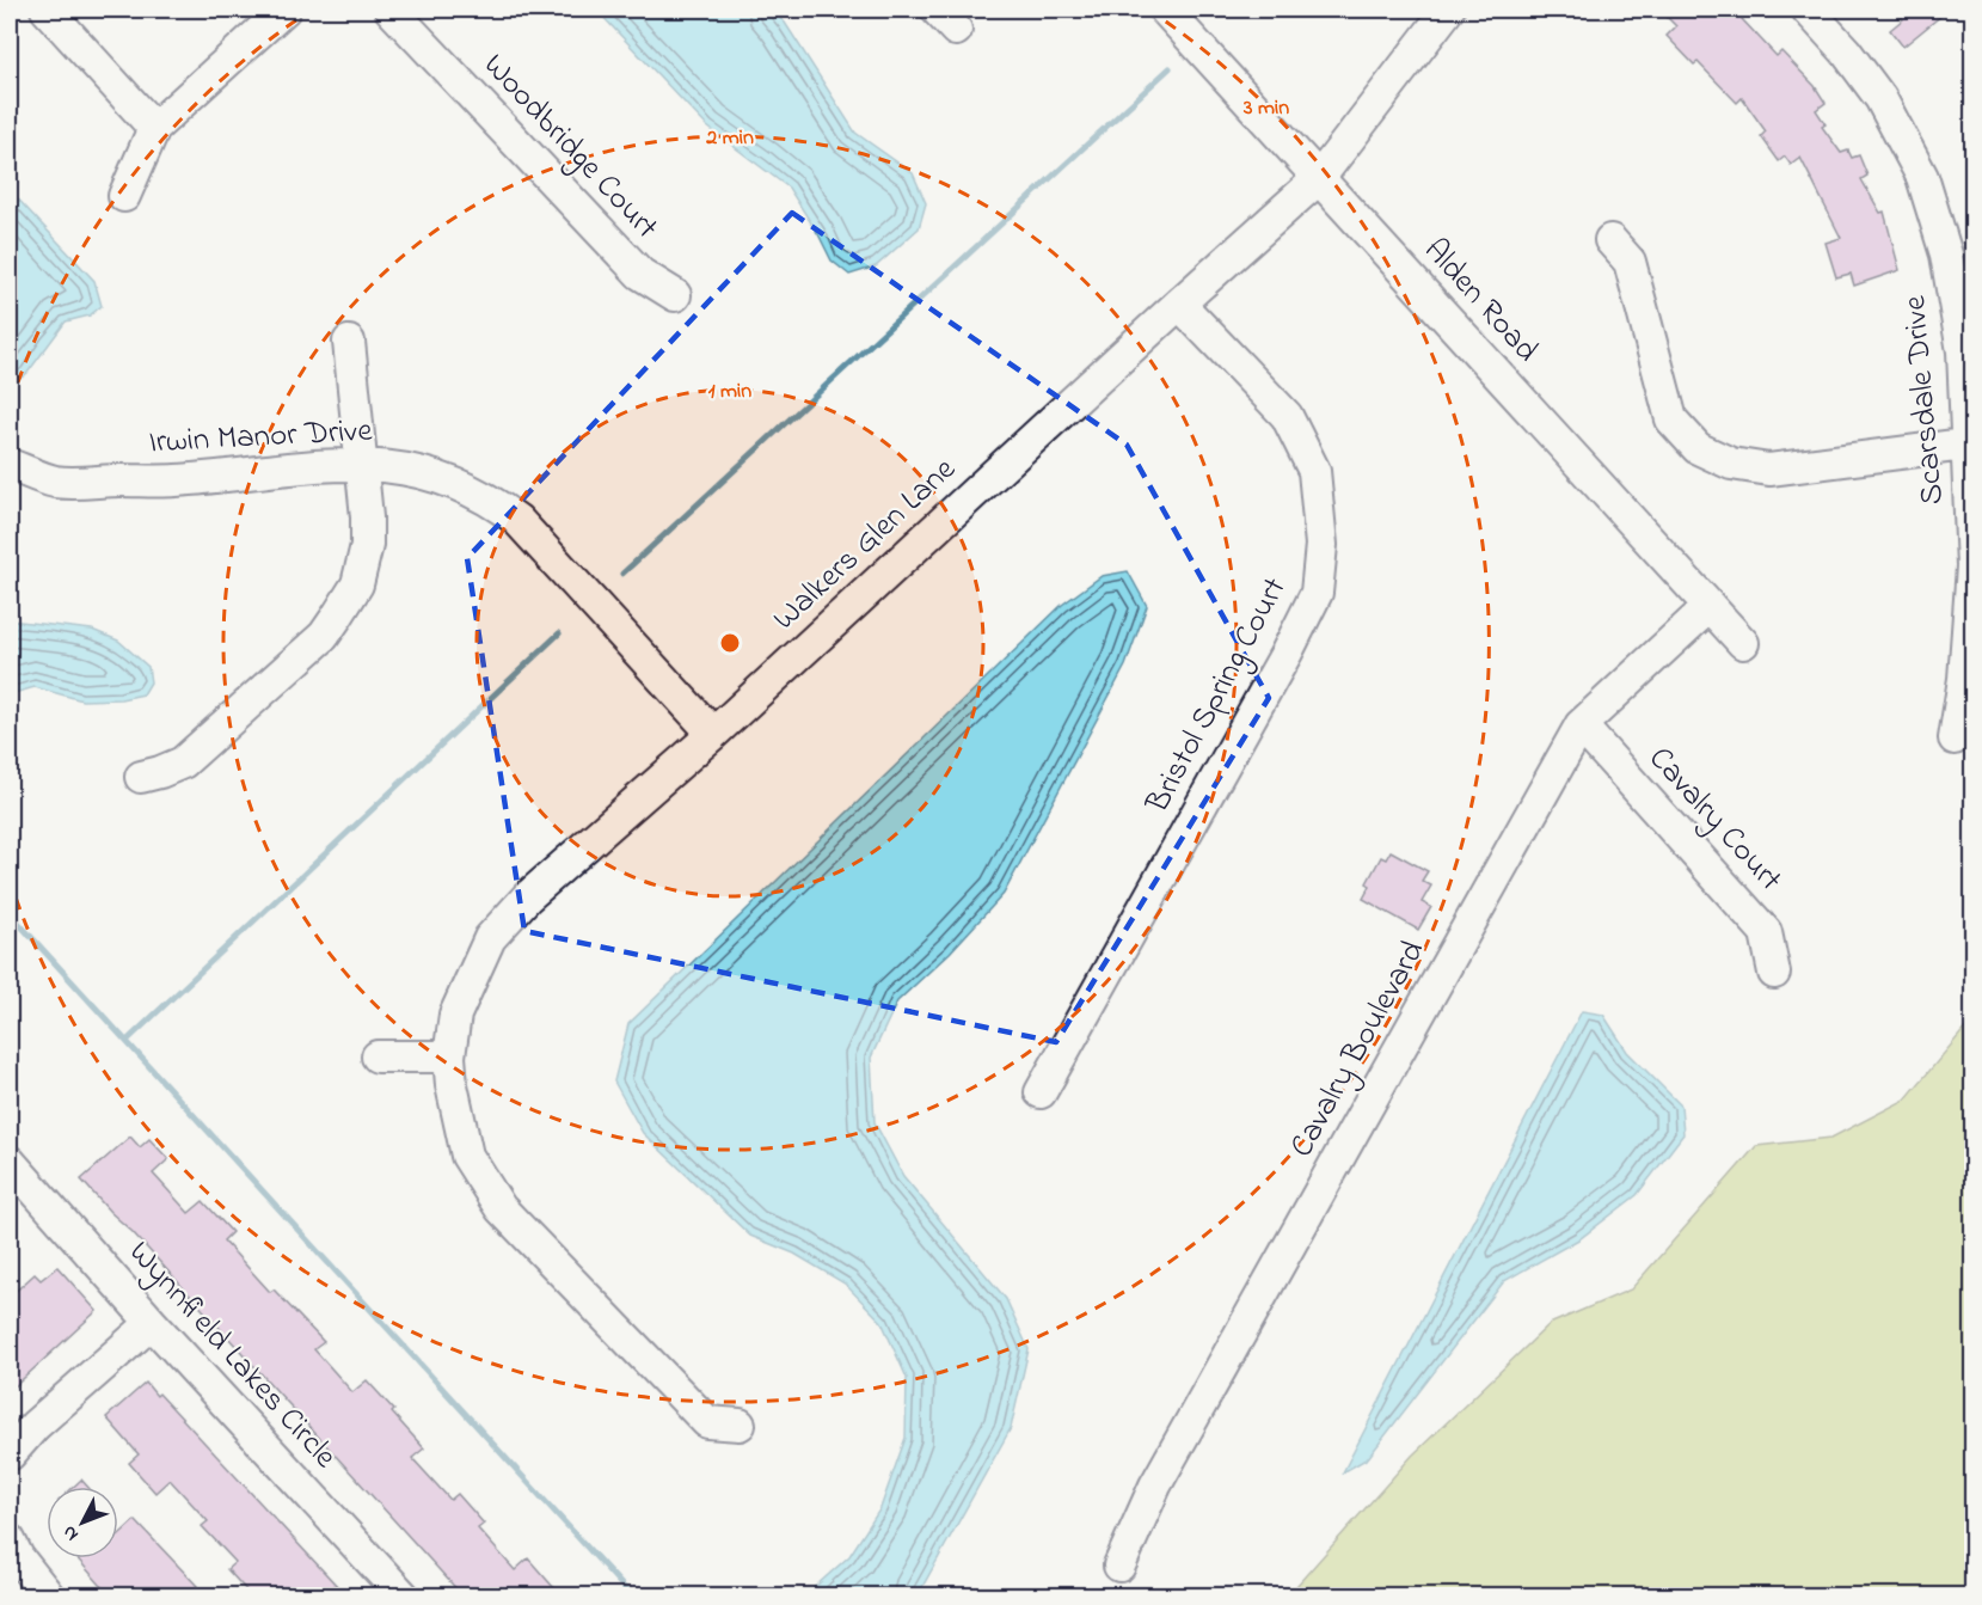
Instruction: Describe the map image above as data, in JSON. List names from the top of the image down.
{
  "streets": {
    "street": [
      "Woodbridge Court",
      "Alden Road",
      "Scarsdale Drive",
      "Irwin Manor Drive",
      "Walkers Glen Lane",
      "Bristol Spring Court",
      "Cavalry Court",
      "Cavalry Boulevard",
      "Wynnfield Lakes Circle"
    ]
  },
  "crossings": [
    ["Alden Road", "Walkers Glen Lane"],
    ["Alden Road", "Cavalry Boulevard"],
    ["Irwin Manor Drive", "Walkers Glen Lane"],
    ["Walkers Glen Lane", "Bristol Spring Court"],
    ["Cavalry Court", "Cavalry Boulevard"]
  ],
  "north": "bottom left",
  "rings": ["3 min", "2 min", "1 min"]
}
